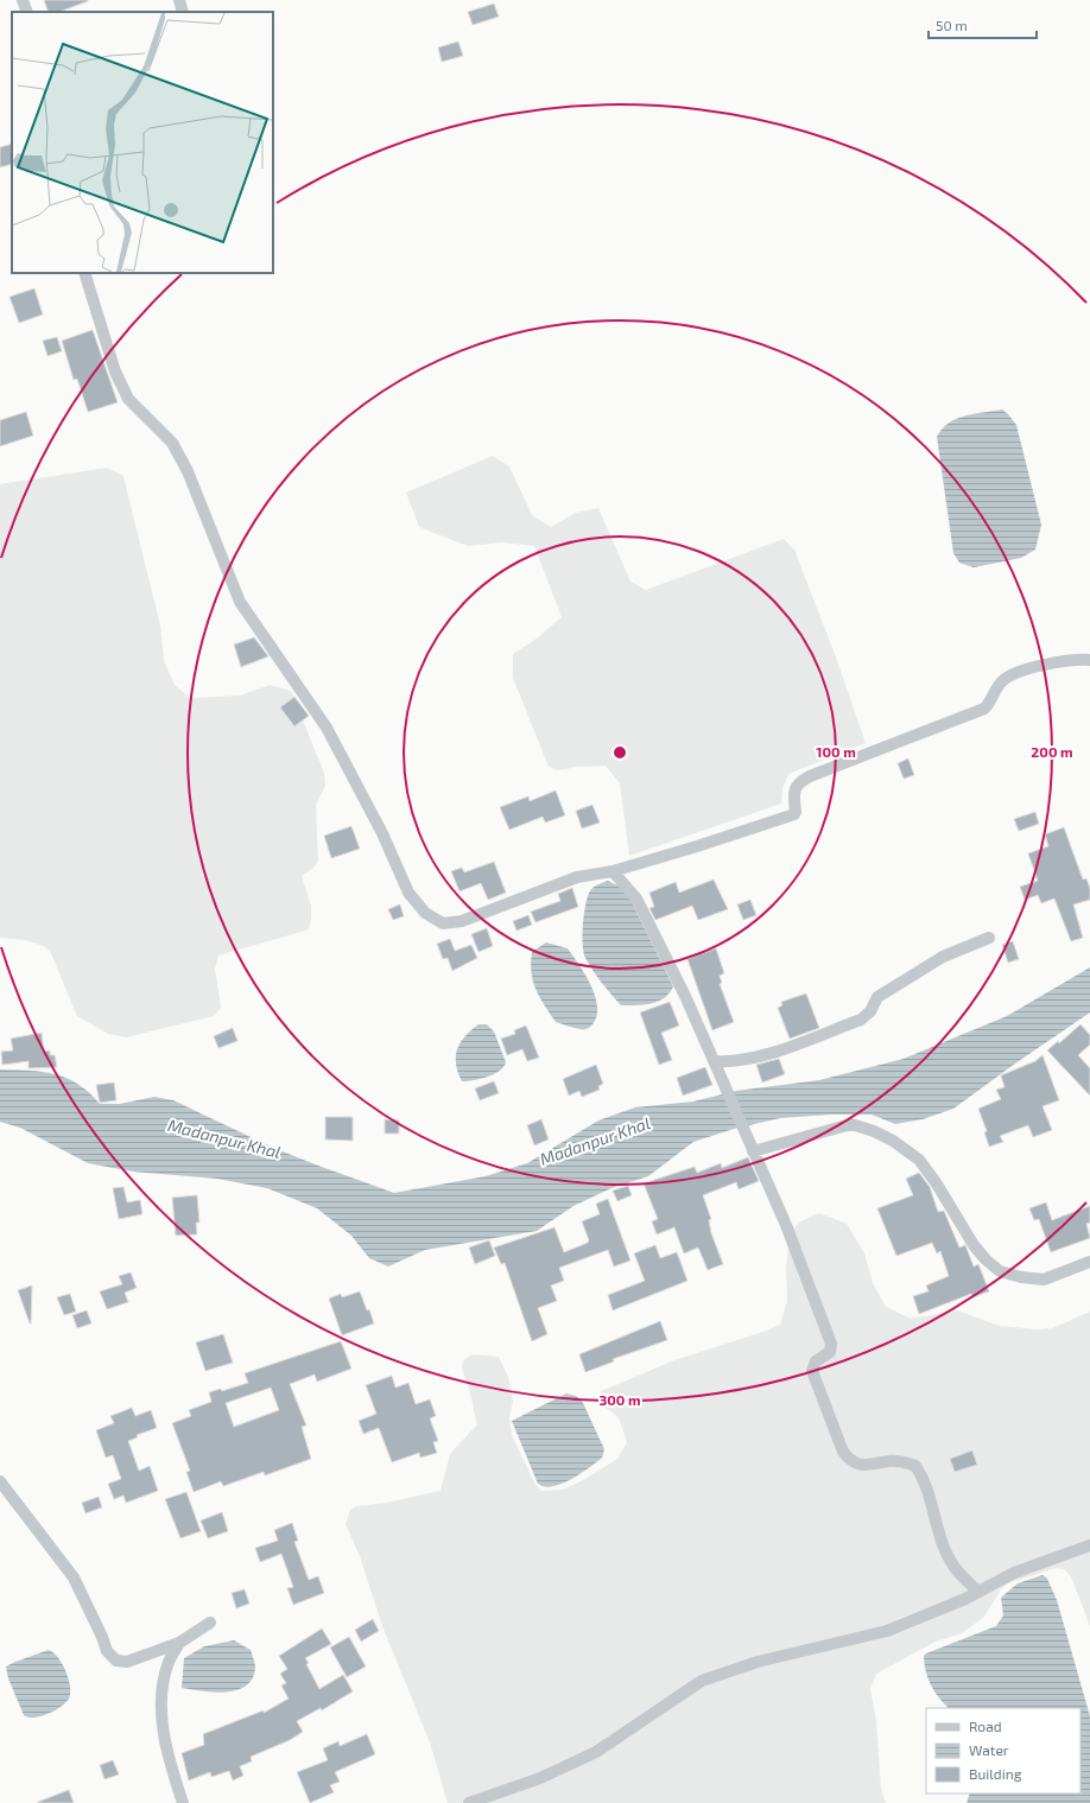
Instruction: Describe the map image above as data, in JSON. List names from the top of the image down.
{
  "water": ["Madanpur Khal"],
  "legend": ["Road", "Water", "Building"],
  "scale_bar": "50 m",
  "rings": ["100 m", "200 m", "300 m"]
}
